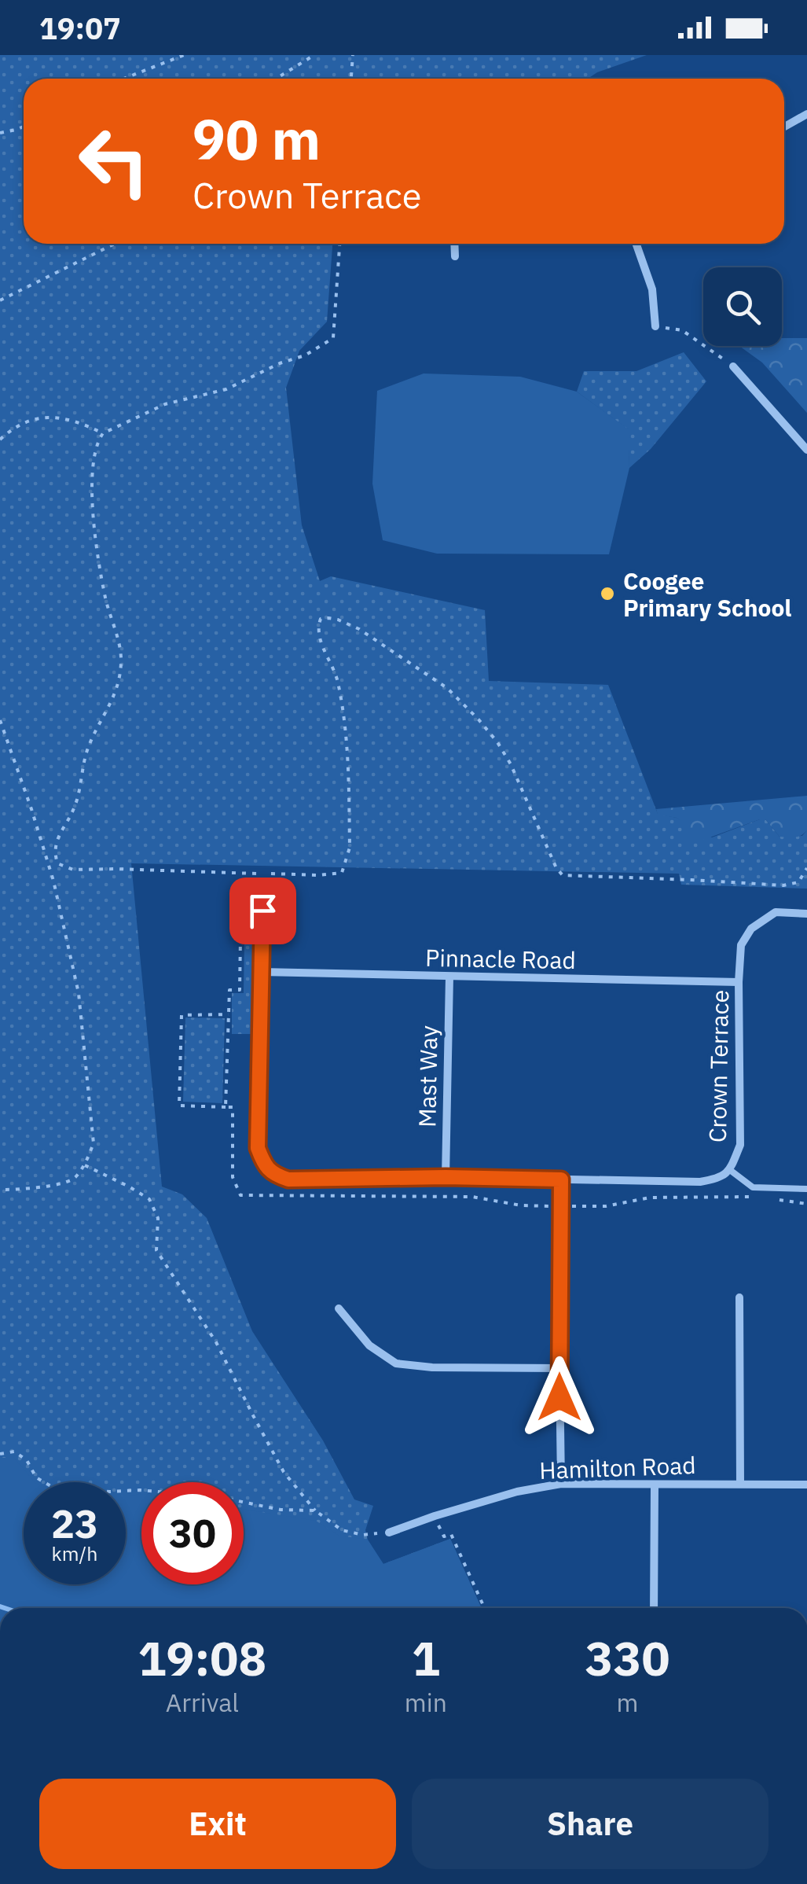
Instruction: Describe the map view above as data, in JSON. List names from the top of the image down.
{
  "streets": {
    "street": [
      "Pinnacle Road",
      "Crown Terrace",
      "Mast Way",
      "Hamilton Road"
    ]
  },
  "crossings": [
    ["Pinnacle Road", "Crown Terrace"],
    ["Pinnacle Road", "Mast Way"],
    ["Crown Terrace", "Mast Way"]
  ],
  "places": ["Coogee Primary School"],
  "page": {
    "status": "19:07",
    "turn": ["90 m", "Crown Terrace"],
    "speed": "23 km/h",
    "limit": "30",
    "eta": [
      "19:08",
      "Arrival",
      "1",
      "min",
      "330",
      "m"
    ],
    "buttons": ["Exit", "Share"]
  }
}
